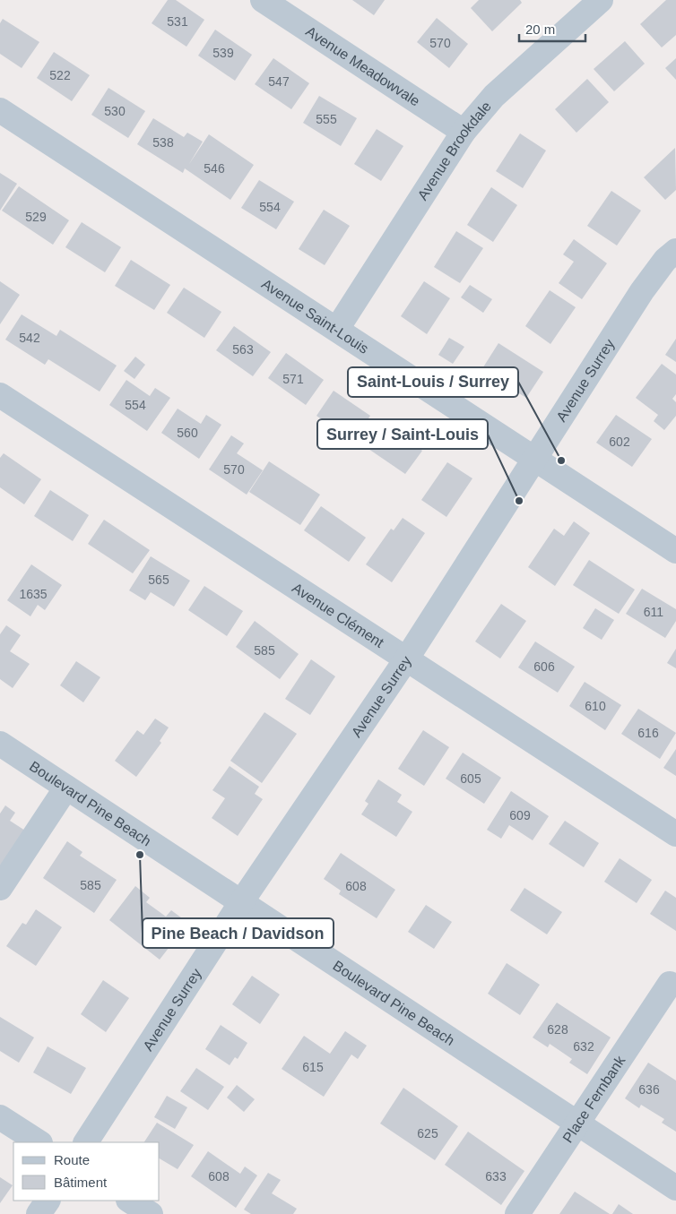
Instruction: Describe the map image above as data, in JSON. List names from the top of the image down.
{
  "streets": {
    "street": [
      "Avenue Meadowvale",
      "Avenue Brookdale",
      "Avenue Saint-Louis",
      "Avenue Surrey",
      "Avenue Clément",
      "Boulevard Pine Beach",
      "Place Fernbank"
    ]
  },
  "crossings": [
    ["Avenue Meadowvale", "Avenue Brookdale"],
    ["Avenue Brookdale", "Avenue Saint-Louis"],
    ["Avenue Saint-Louis", "Avenue Surrey"],
    ["Avenue Surrey", "Avenue Clément"],
    ["Avenue Surrey", "Boulevard Pine Beach"],
    ["Boulevard Pine Beach", "Place Fernbank"]
  ],
  "places": ["Saint-Louis / Surrey", "Surrey / Saint-Louis", "Pine Beach / Davidson"],
  "house_numbers": [
    "531",
    "570",
    "539",
    "522",
    "547",
    "530",
    "555",
    "538",
    "546",
    "554",
    "529",
    "542",
    "563",
    "571",
    "554",
    "560",
    "602",
    "570",
    "565",
    "1635",
    "611",
    "585",
    "606",
    "610",
    "616",
    "605",
    "609",
    "585",
    "608",
    "628",
    "632",
    "615",
    "636",
    "625",
    "608",
    "633"
  ],
  "legend": ["Route", "Bâtiment"],
  "scale_bar": "20 m"
}
